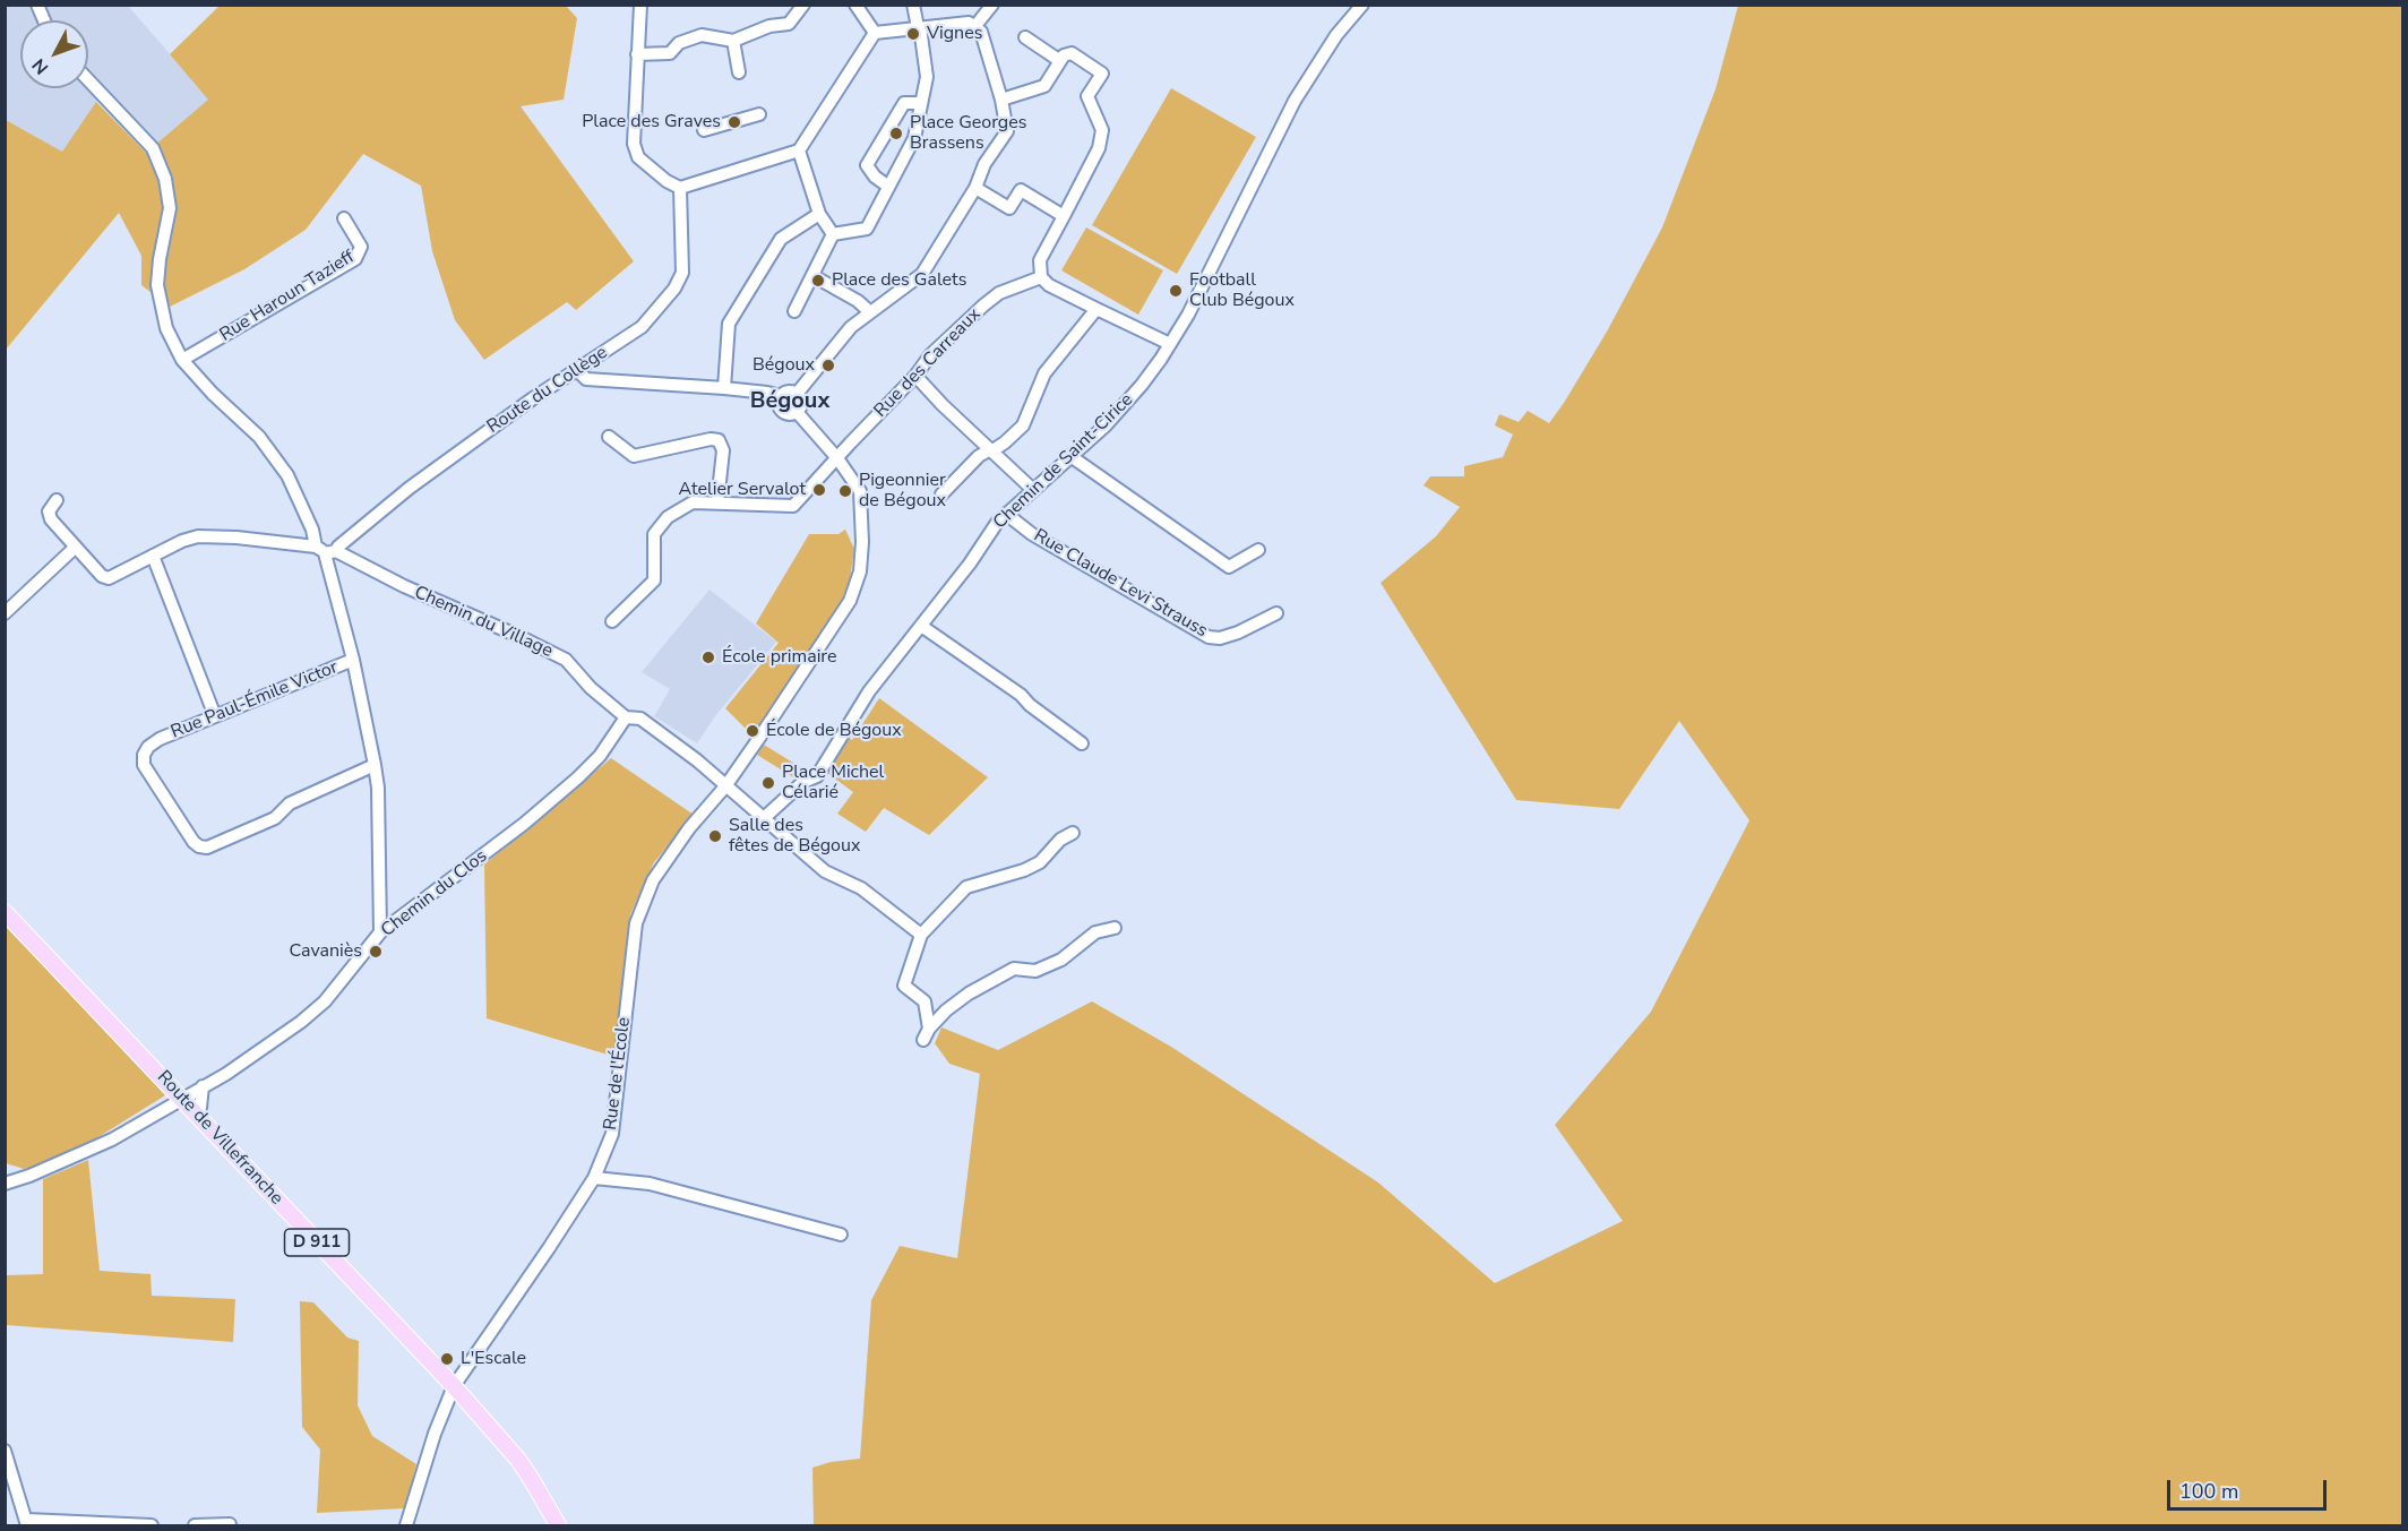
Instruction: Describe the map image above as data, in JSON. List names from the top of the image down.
{
  "streets": {
    "main road": ["Route de Villefranche", "D 911"],
    "street": [
      "Rue Haroun Tazieff",
      "Rue des Carreaux",
      "Route du Collège",
      "Chemin de Saint-Cirice",
      "Rue Claude Levi Strauss",
      "Chemin du Village",
      "Rue Paul-Émile Victor",
      "Chemin du Clos",
      "Rue de l'École"
    ]
  },
  "crossings": [
    ["Rue des Carreaux", "Rue de l'École"],
    ["Route du Collège", "Chemin du Village"],
    ["Chemin de Saint-Cirice", "Rue Claude Levi Strauss"],
    ["Chemin de Saint-Cirice", "Chemin du Village"],
    ["Chemin du Village", "Chemin du Clos"],
    ["Chemin du Village", "Rue de l'École"],
    ["Chemin du Clos", "Route de Villefranche"],
    ["Rue de l'École", "Route de Villefranche"]
  ],
  "districts": ["Bégoux"],
  "places": [
    "Vignes",
    "Place des Graves",
    "Place Georges Brassens",
    "Place des Galets",
    "Football Club Bégoux",
    "Bégoux",
    "Atelier Servalot",
    "Pigeonnier de Bégoux",
    "École primaire",
    "École de Bégoux",
    "Place Michel Célarié",
    "Salle des fêtes de Bégoux",
    "Cavaniès",
    "L'Escale"
  ],
  "scale_bar": "100 m",
  "north": "bottom left"
}
